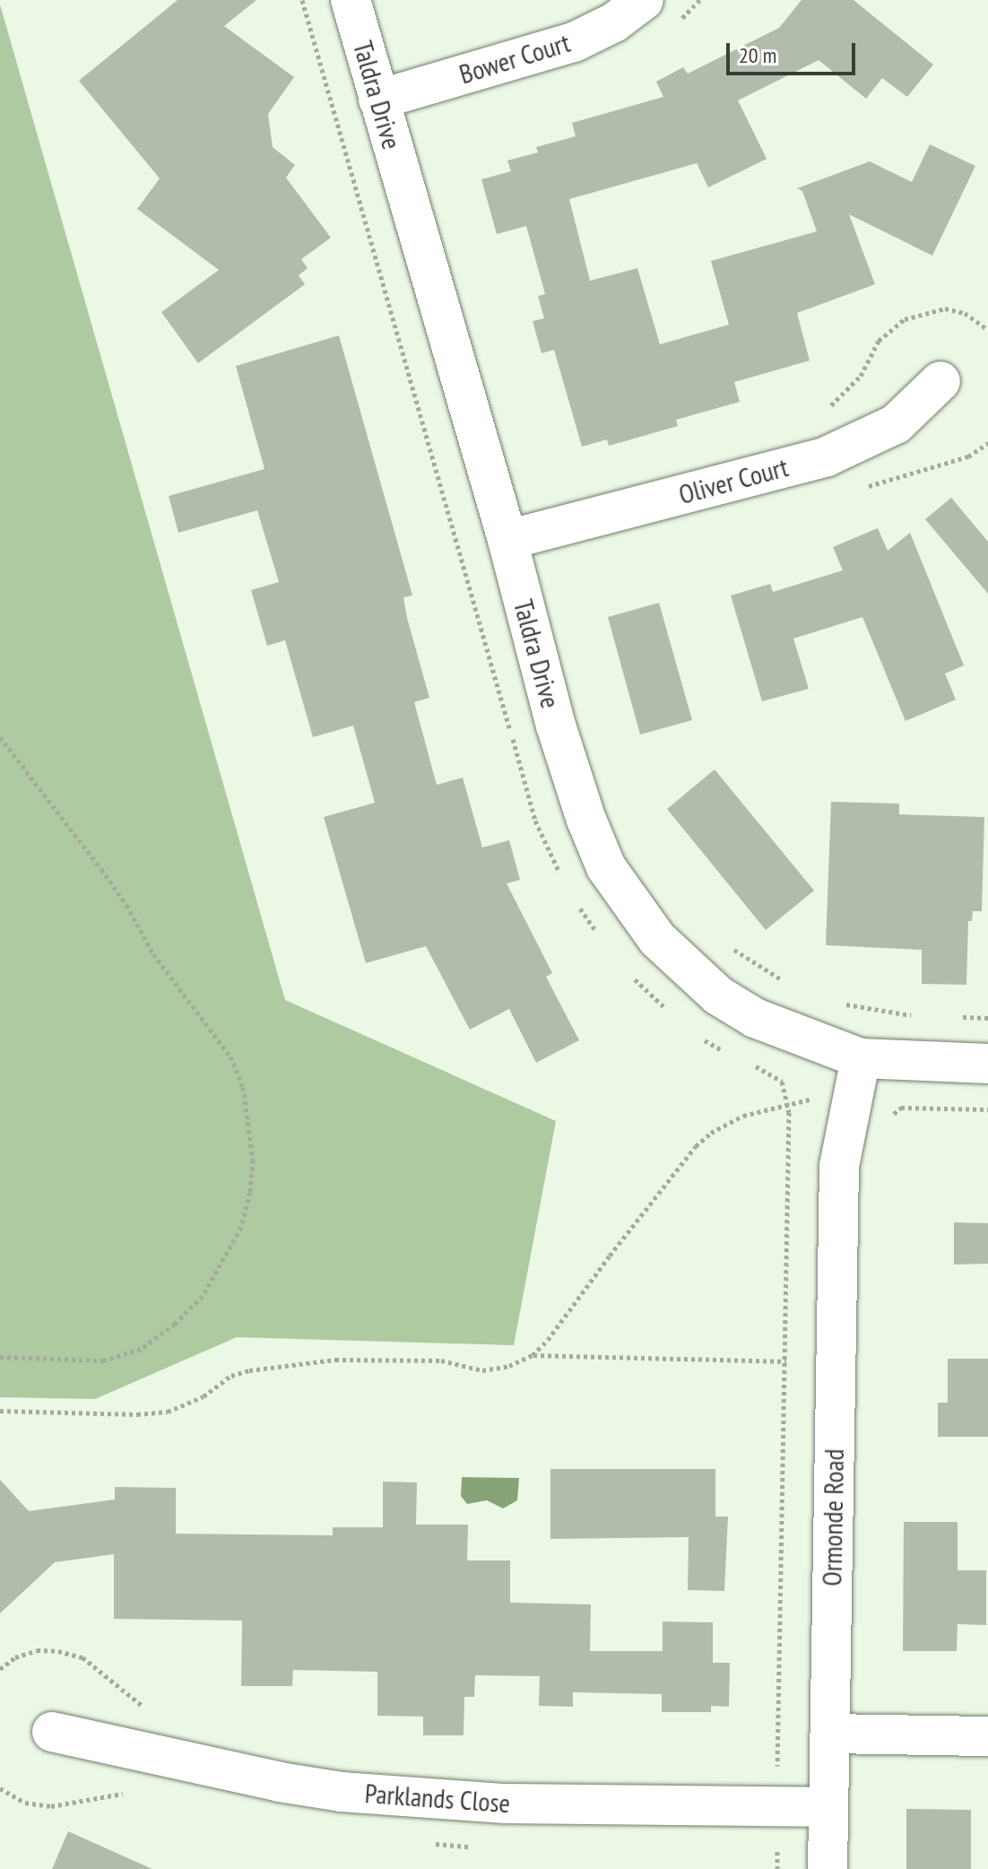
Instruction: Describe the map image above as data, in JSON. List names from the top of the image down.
{
  "streets": {
    "street": [
      "Bower Court",
      "Taldra Drive",
      "Oliver Court",
      "Ormonde Road",
      "Parklands Close"
    ]
  },
  "crossings": [
    ["Bower Court", "Taldra Drive"],
    ["Taldra Drive", "Oliver Court"],
    ["Taldra Drive", "Ormonde Road"],
    ["Ormonde Road", "Parklands Close"]
  ],
  "scale_bar": "20 m"
}
